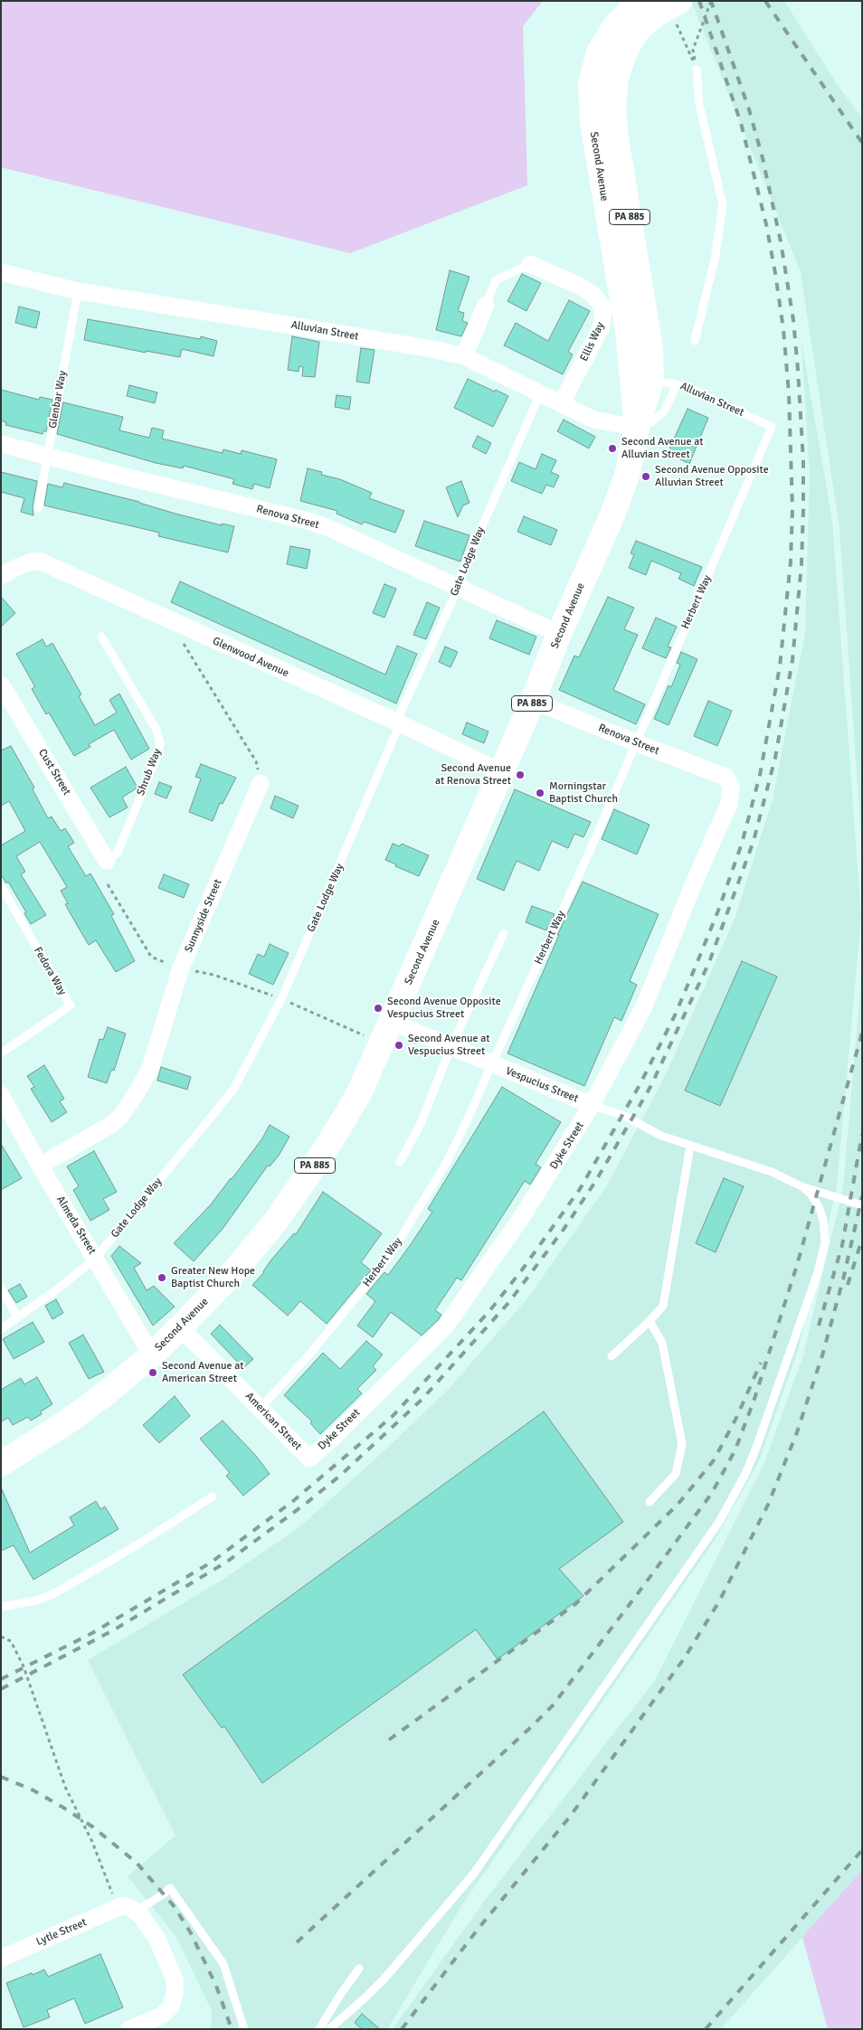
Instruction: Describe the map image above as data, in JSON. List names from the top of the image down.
{
  "streets": {
    "main road": ["Second Avenue", "PA 885"],
    "street": [
      "Alluvian Street",
      "Ellis Way",
      "Renova Street",
      "Glenwood Avenue",
      "Cust Street",
      "Sunnyside Street",
      "Vespucius Street",
      "Dyke Street",
      "Almeda Street",
      "American Street",
      "Lytle Street"
    ],
    "lane": [
      "Glenbar Way",
      "Gate Lodge Way",
      "Herbert Way",
      "Shrub Way",
      "Fedora Way"
    ]
  },
  "crossings": [
    ["Second Avenue", "Alluvian Street"],
    ["Second Avenue", "Renova Street"],
    ["Second Avenue", "Glenwood Avenue"],
    ["Second Avenue", "Vespucius Street"],
    ["Second Avenue", "Almeda Street"],
    ["Second Avenue", "American Street"],
    ["Alluvian Street", "Ellis Way"],
    ["Alluvian Street", "Glenbar Way"],
    ["Alluvian Street", "Gate Lodge Way"],
    ["Alluvian Street", "Herbert Way"],
    ["Ellis Way", "Gate Lodge Way"],
    ["Glenbar Way", "Renova Street"],
    ["Renova Street", "Gate Lodge Way"],
    ["Renova Street", "Herbert Way"],
    ["Renova Street", "Dyke Street"],
    ["Gate Lodge Way", "Glenwood Avenue"],
    ["Gate Lodge Way", "Almeda Street"],
    ["Herbert Way", "Vespucius Street"],
    ["Herbert Way", "American Street"],
    ["Cust Street", "Shrub Way"],
    ["Sunnyside Street", "Almeda Street"],
    ["Vespucius Street", "Dyke Street"],
    ["Dyke Street", "American Street"]
  ],
  "places": [
    "Second Avenue at Alluvian Street",
    "Second Avenue Opposite Alluvian Street",
    "Second Avenue at Renova Street",
    "Morningstar Baptist Church",
    "Second Avenue Opposite Vespucius Street",
    "Second Avenue at Vespucius Street",
    "Greater New Hope Baptist Church",
    "Second Avenue at American Street"
  ]
}
